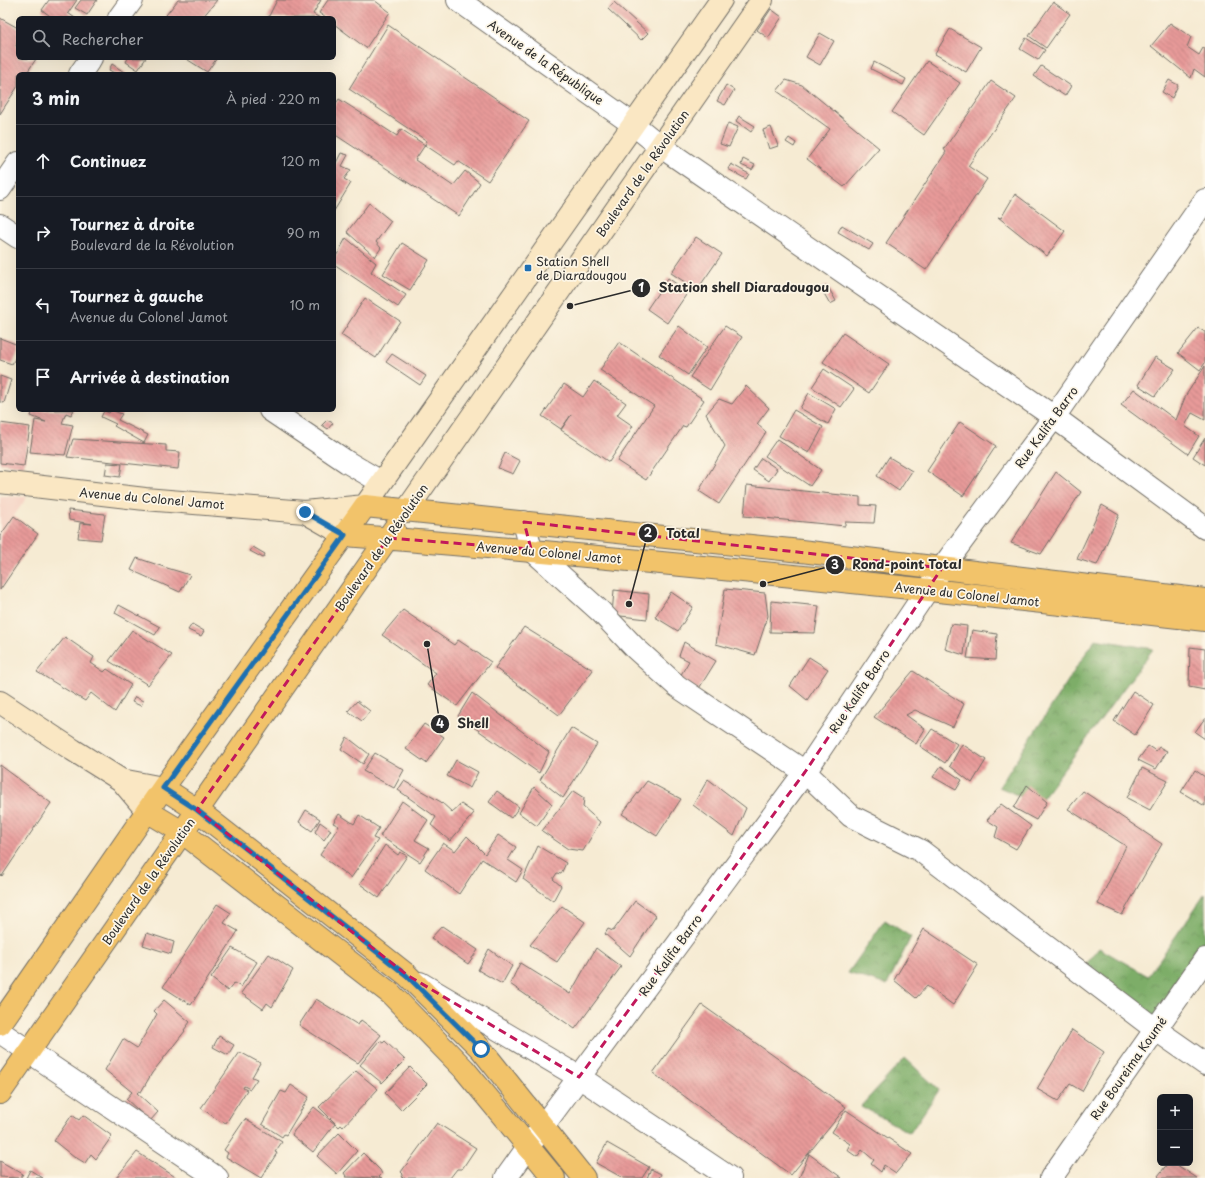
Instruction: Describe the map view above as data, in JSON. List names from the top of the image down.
{
  "streets": {
    "main road": ["Boulevard de la Révolution", "Avenue du Colonel Jamot"],
    "street": ["Avenue de la République", "Rue Kalifa Barro", "Rue Boureima Koumé"]
  },
  "crossings": [
    ["Avenue de la République", "Boulevard de la Révolution"],
    ["Avenue de la République", "Rue Kalifa Barro"],
    ["Boulevard de la Révolution", "Avenue du Colonel Jamot"],
    ["Rue Kalifa Barro", "Avenue du Colonel Jamot"]
  ],
  "places": {
    "transit": ["Station Shell de Diaradougou"],
    "other": [
      "Station shell Diaradougou",
      "Rond-point Total",
      "Total",
      "Shell"
    ]
  },
  "page": {
    "search": "Rechercher",
    "heading": ["3 min", "À pied · 220 m"],
    "list": [
      ["Continuez", "120 m"],
      ["Tournez à droite", "Boulevard de la Révolution", "90 m"],
      ["Tournez à gauche", "Avenue du Colonel Jamot", "10 m"],
      "Arrivée à destination"
    ],
    "map_buttons": ["+", "−"]
  }
}
